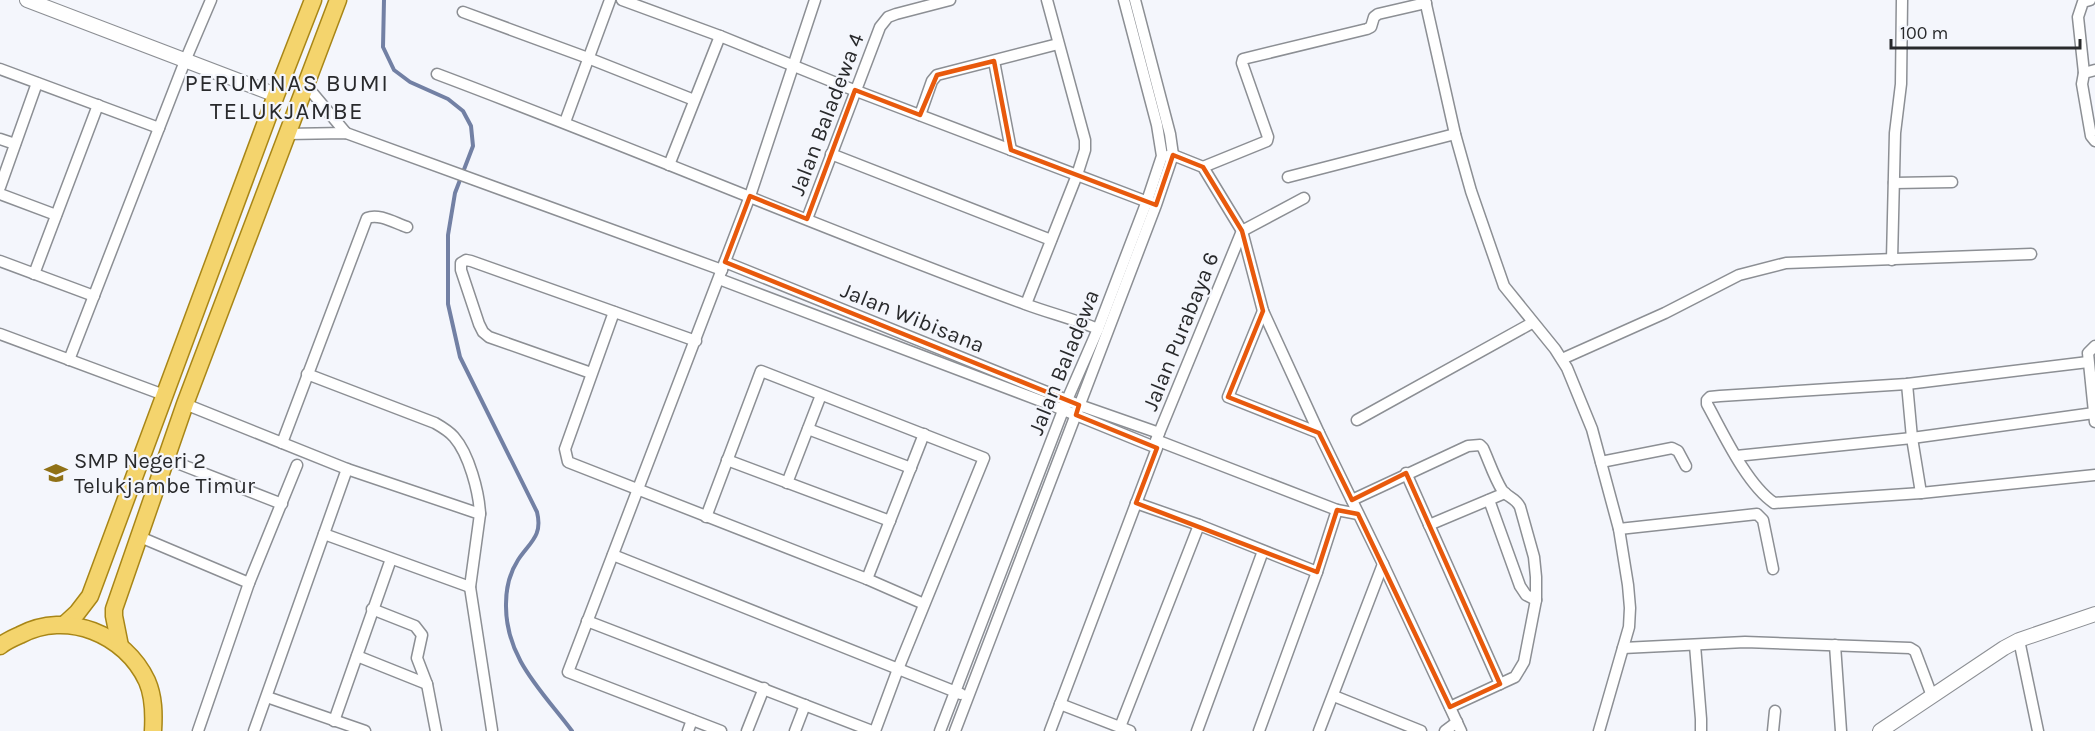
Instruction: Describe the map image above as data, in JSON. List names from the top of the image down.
{
  "streets": {
    "street": [
      "Jalan Baladewa 4",
      "Jalan Wibisana",
      "Jalan Purabaya 6",
      "Jalan Baladewa"
    ]
  },
  "crossings": [
    ["Jalan Wibisana", "Jalan Baladewa"]
  ],
  "districts": ["PERUMNAS BUMI TELUKJAMBE"],
  "places": {
    "school or university": ["SMP Negeri 2 Telukjambe Timur"]
  },
  "scale_bar": "100 m"
}
